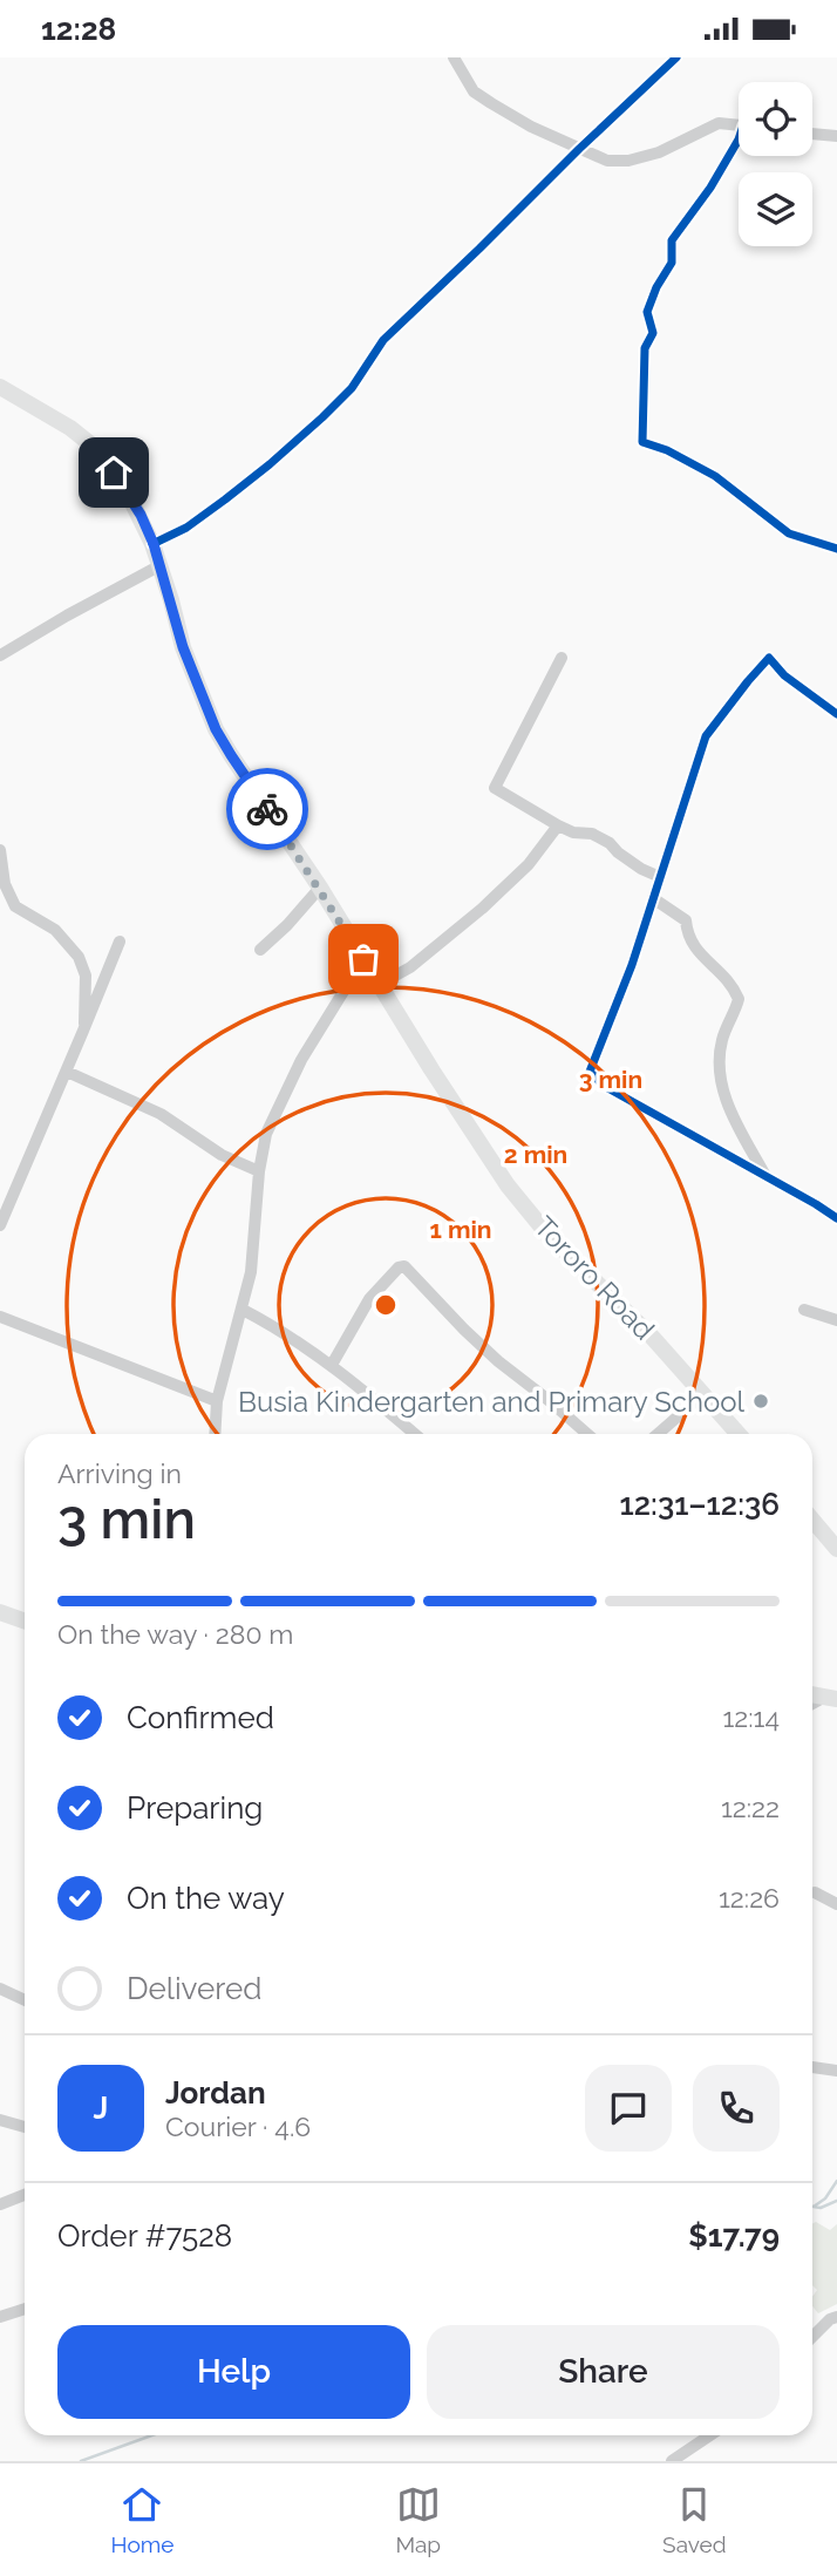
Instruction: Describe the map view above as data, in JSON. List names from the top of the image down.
{
  "streets": {
    "main road": ["Tororo Road"]
  },
  "places": ["Busia Kindergarten and Primary School"],
  "page": {
    "status": "12:28",
    "heading": ["3 min", "Arriving in", "12:31–12:36"],
    "panel": [
      "Jordan",
      "Courier · 4.6",
      "Order #7528",
      "$17.79"
    ],
    "bar": "On the way · 280 m",
    "list": [
      ["Confirmed", "12:14"],
      ["Preparing", "12:22"],
      ["On the way", "12:26"],
      "Delivered"
    ],
    "round": "J",
    "buttons": ["Help", "Share"],
    "tabs": ["Home", "Map", "Saved"]
  },
  "rings": ["3 min", "2 min", "1 min"]
}
